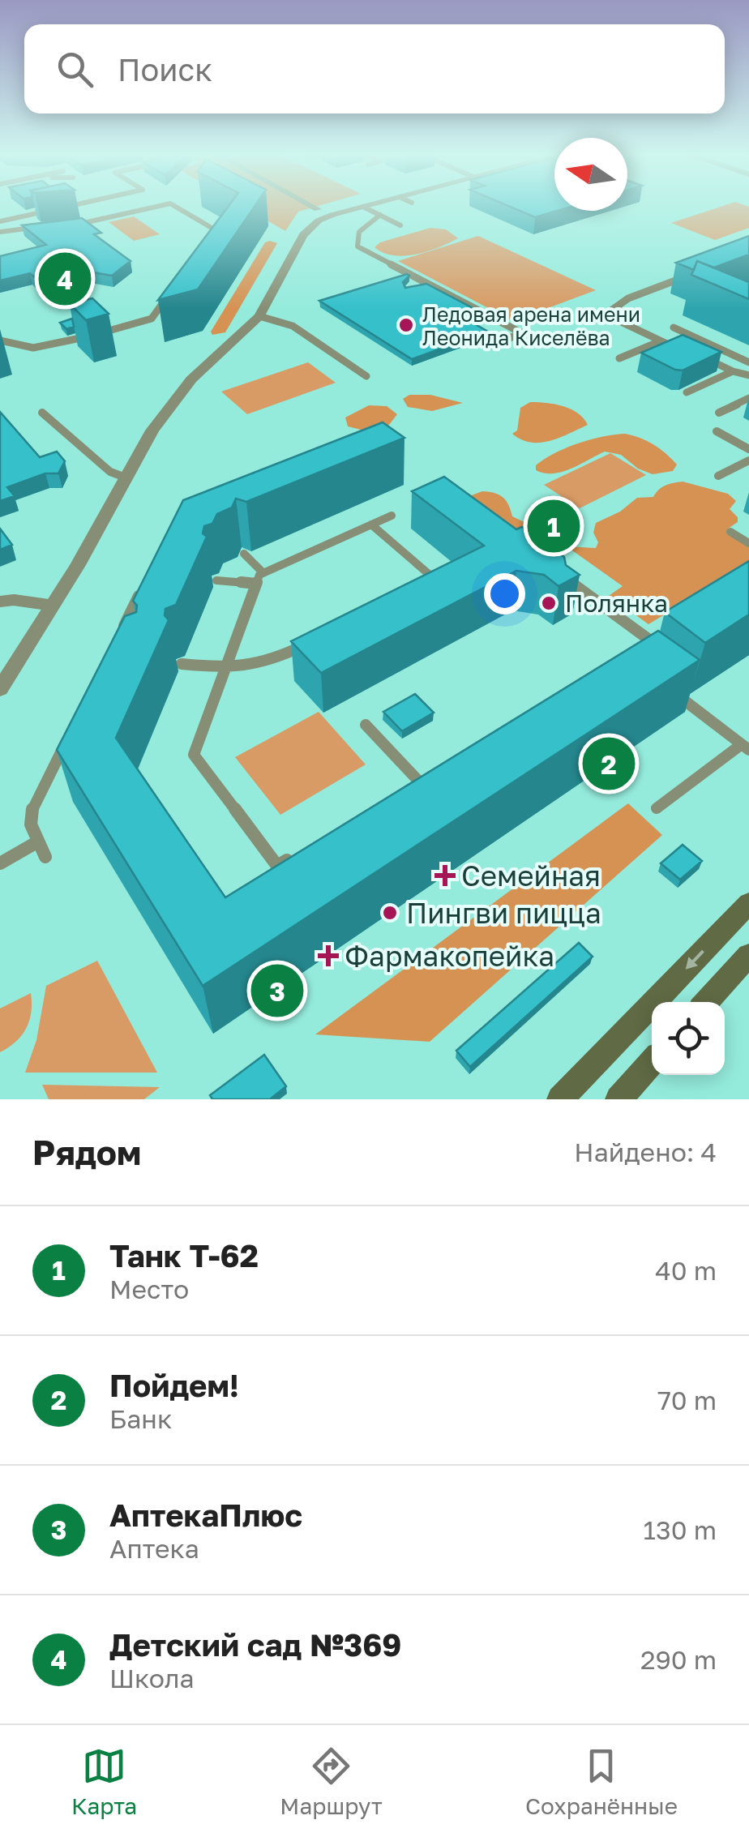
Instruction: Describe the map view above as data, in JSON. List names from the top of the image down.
{
  "places": {
    "other": ["Ледовая арена имени Леонида Киселёва", "Полянка", "Пингви пицца"],
    "health": ["Семейная", "Фармакопейка"]
  },
  "north": "left",
  "page": {
    "search": "Поиск",
    "pins": [
      "4",
      "1",
      "2",
      "3"
    ],
    "heading": ["Рядом", "Найдено: 4"],
    "list": [
      {
        "mark": "1",
        "name": "Танк Т-62",
        "note": "Место",
        "value": "40 m"
      },
      {
        "mark": "2",
        "name": "Пойдем!",
        "note": "Банк",
        "value": "70 m"
      },
      {
        "mark": "3",
        "name": "АптекаПлюс",
        "note": "Аптека",
        "value": "130 m"
      },
      {
        "mark": "4",
        "name": "Детский сад №369",
        "note": "Школа",
        "value": "290 m"
      }
    ],
    "nav": ["Карта", "Маршрут", "Сохранённые"]
  }
}
